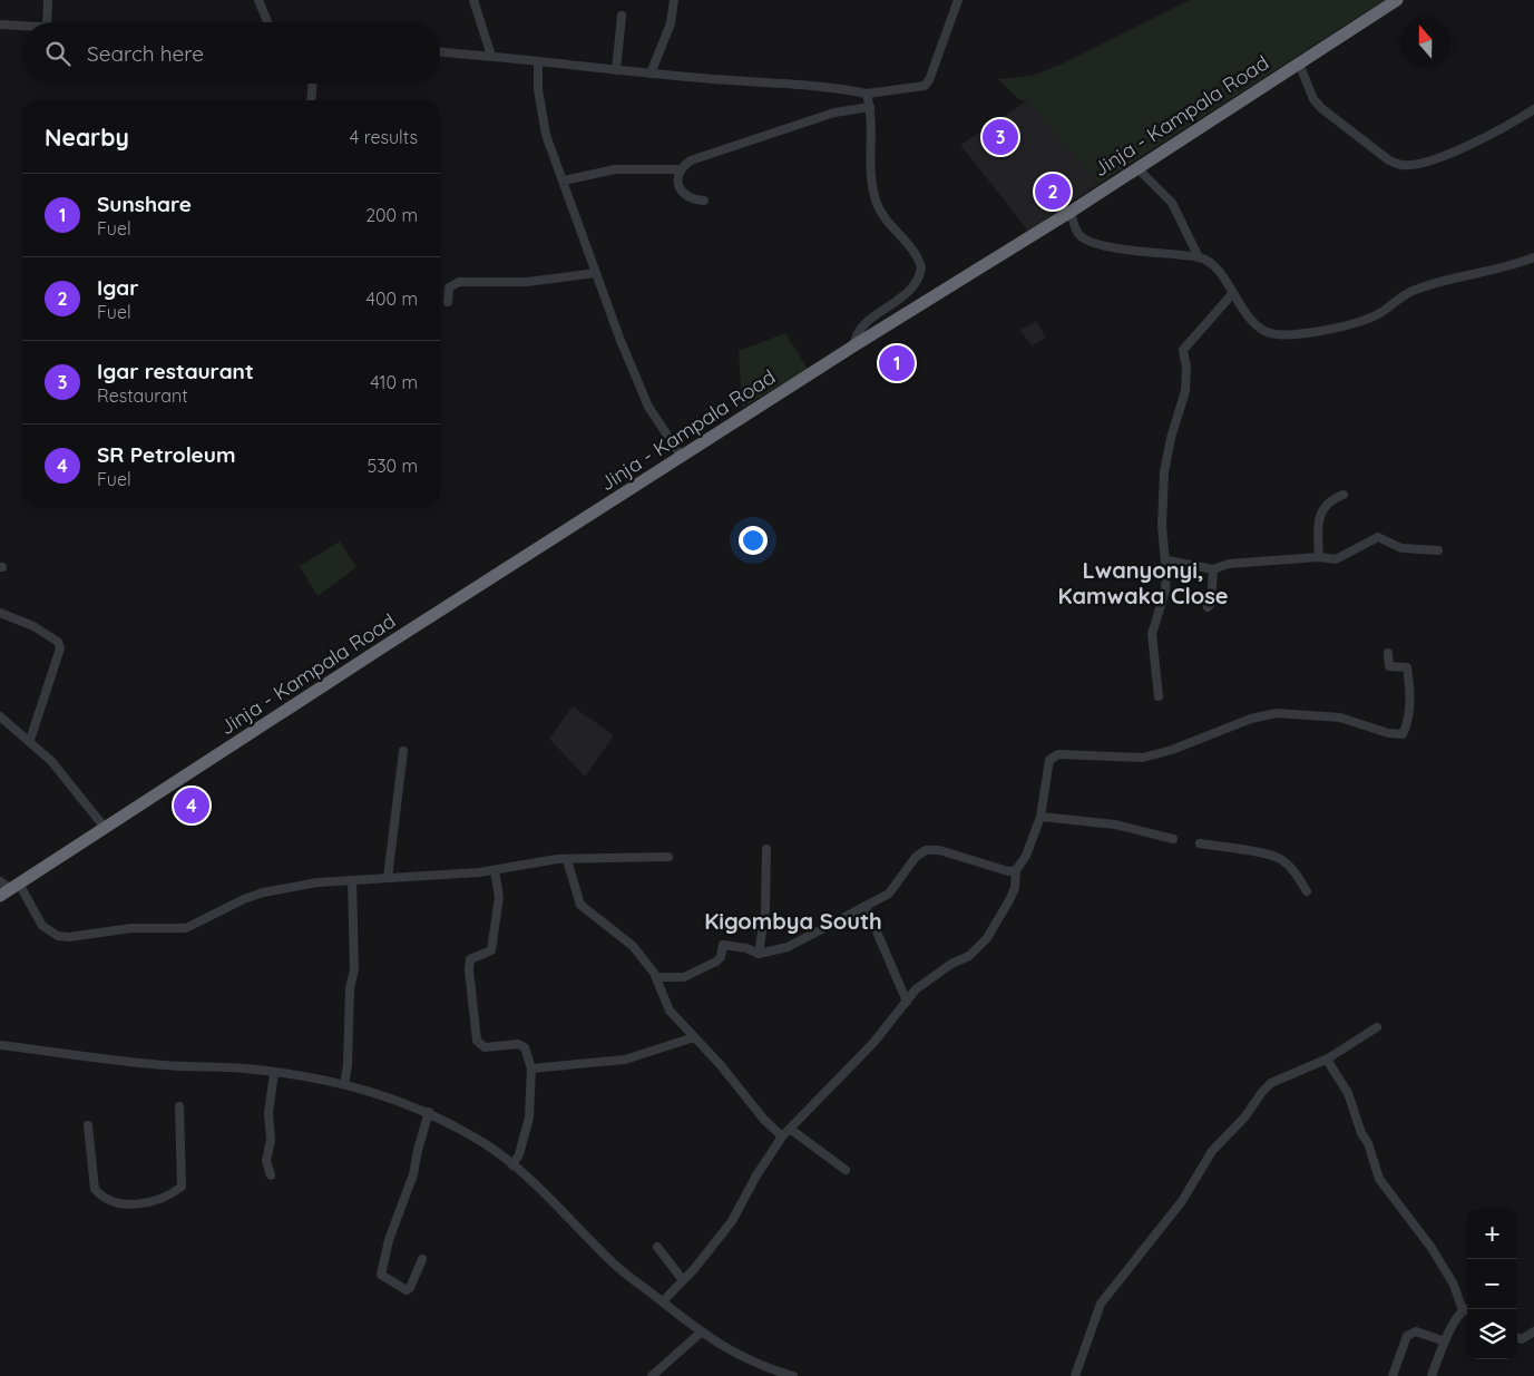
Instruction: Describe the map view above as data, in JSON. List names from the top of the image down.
{
  "streets": {
    "highway": ["Jinja - Kampala Road"]
  },
  "districts": ["Lwanyonyi, Kamwaka Close", "Kigombya South"],
  "north": "top",
  "page": {
    "search": "Search here",
    "heading": ["Nearby", "4 results"],
    "pins": [
      "3",
      "2",
      "1",
      "4"
    ],
    "list": [
      {
        "mark": "1",
        "name": "Sunshare",
        "note": "Fuel",
        "value": "200 m"
      },
      {
        "mark": "2",
        "name": "Igar",
        "note": "Fuel",
        "value": "400 m"
      },
      {
        "mark": "3",
        "name": "Igar restaurant",
        "note": "Restaurant",
        "value": "410 m"
      },
      {
        "mark": "4",
        "name": "SR Petroleum",
        "note": "Fuel",
        "value": "530 m"
      }
    ],
    "map_buttons": ["+", "−"]
  }
}
